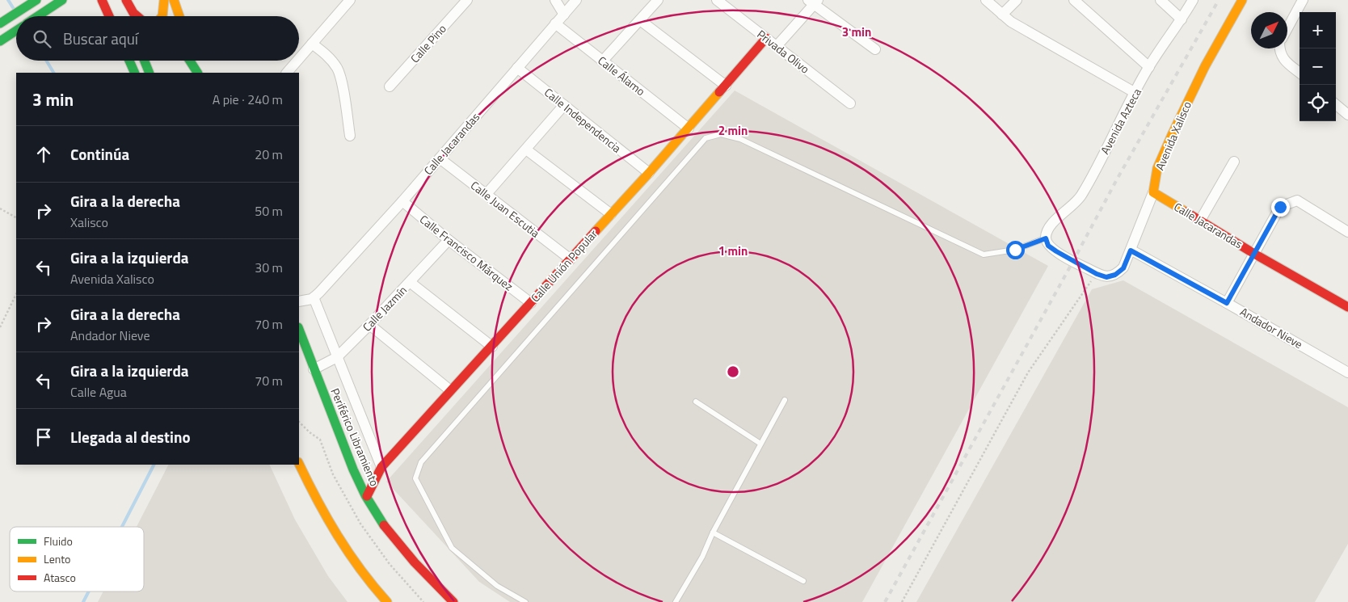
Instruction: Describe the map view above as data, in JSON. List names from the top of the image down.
{
  "streets": {
    "main road": [
      "Avenida Xalisco",
      "Calle Jacarandas",
      "Calle Unión Popular",
      "Periférico Libramiento"
    ],
    "street": [
      "Calle Pino",
      "Privada Olivo",
      "Calle Álamo",
      "Calle Independencia",
      "Avenida Azteca",
      "Calle Juan Escutia",
      "Calle Francisco Márquez",
      "Calle Jazmín",
      "Andador Nieve"
    ]
  },
  "crossings": [
    ["Privada Olivo", "Calle Unión Popular"],
    ["Calle Álamo", "Calle Jacarandas"],
    ["Calle Álamo", "Calle Unión Popular"],
    ["Calle Independencia", "Calle Jacarandas"],
    ["Calle Independencia", "Calle Unión Popular"],
    ["Avenida Xalisco", "Calle Jacarandas"],
    ["Avenida Xalisco", "Andador Nieve"],
    ["Calle Jacarandas", "Calle Juan Escutia"],
    ["Calle Jacarandas", "Calle Francisco Márquez"],
    ["Calle Juan Escutia", "Calle Unión Popular"],
    ["Calle Francisco Márquez", "Calle Unión Popular"],
    ["Calle Francisco Márquez", "Calle Jazmín"],
    ["Calle Unión Popular", "Periférico Libramiento"],
    ["Calle Jazmín", "Periférico Libramiento"]
  ],
  "legend": ["Fluido", "Lento", "Atasco"],
  "north": "top right",
  "page": {
    "map_buttons": ["+", "−"],
    "search": "Buscar aquí",
    "heading": ["3 min", "A pie · 240 m"],
    "list": [
      ["Continúa", "20 m"],
      ["Gira a la derecha", "Xalisco", "50 m"],
      ["Gira a la izquierda", "Avenida Xalisco", "30 m"],
      ["Gira a la derecha", "Andador Nieve", "70 m"],
      ["Gira a la izquierda", "Calle Agua", "70 m"],
      "Llegada al destino"
    ]
  },
  "rings": ["3 min", "2 min", "1 min"]
}
